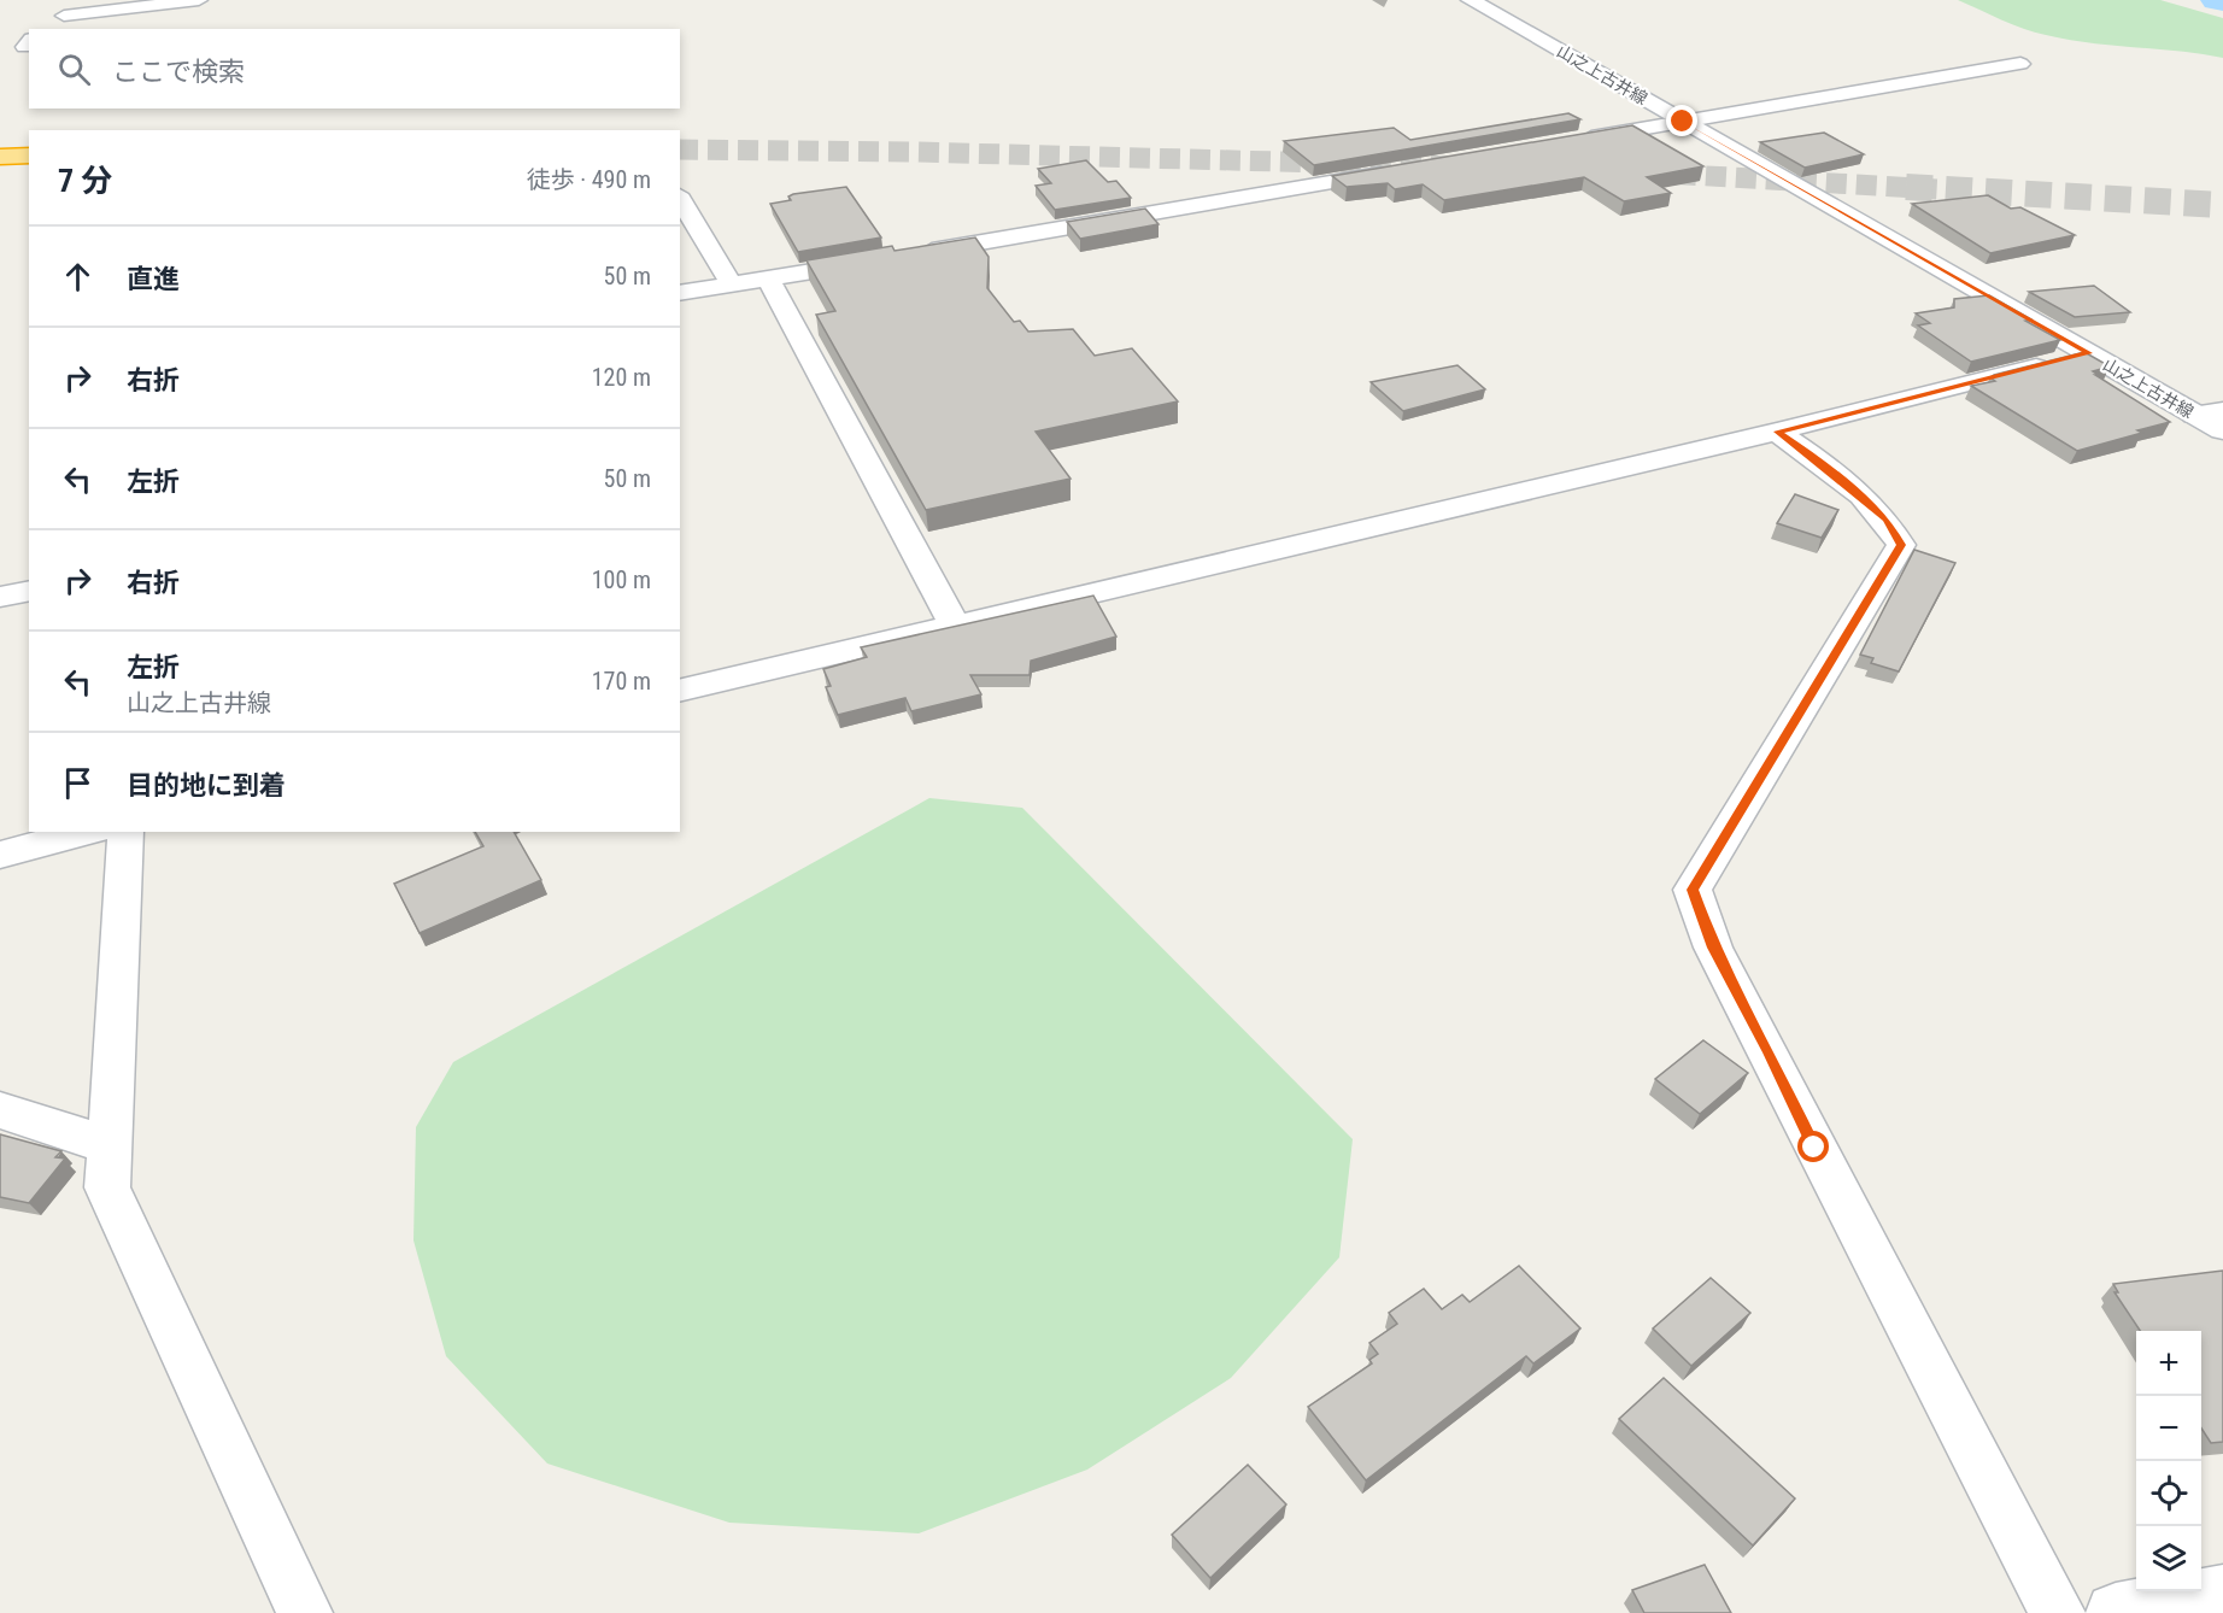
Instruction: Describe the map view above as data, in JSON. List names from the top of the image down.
{
  "streets": {
    "main road": ["山之上古井線"]
  },
  "page": {
    "search": "ここで検索",
    "heading": ["7 分", "徒歩 · 490 m"],
    "list": [
      ["直進", "50 m"],
      ["右折", "120 m"],
      ["左折", "50 m"],
      ["右折", "100 m"],
      ["左折", "山之上古井線", "170 m"],
      "目的地に到着"
    ],
    "map_buttons": ["+", "−"]
  }
}
